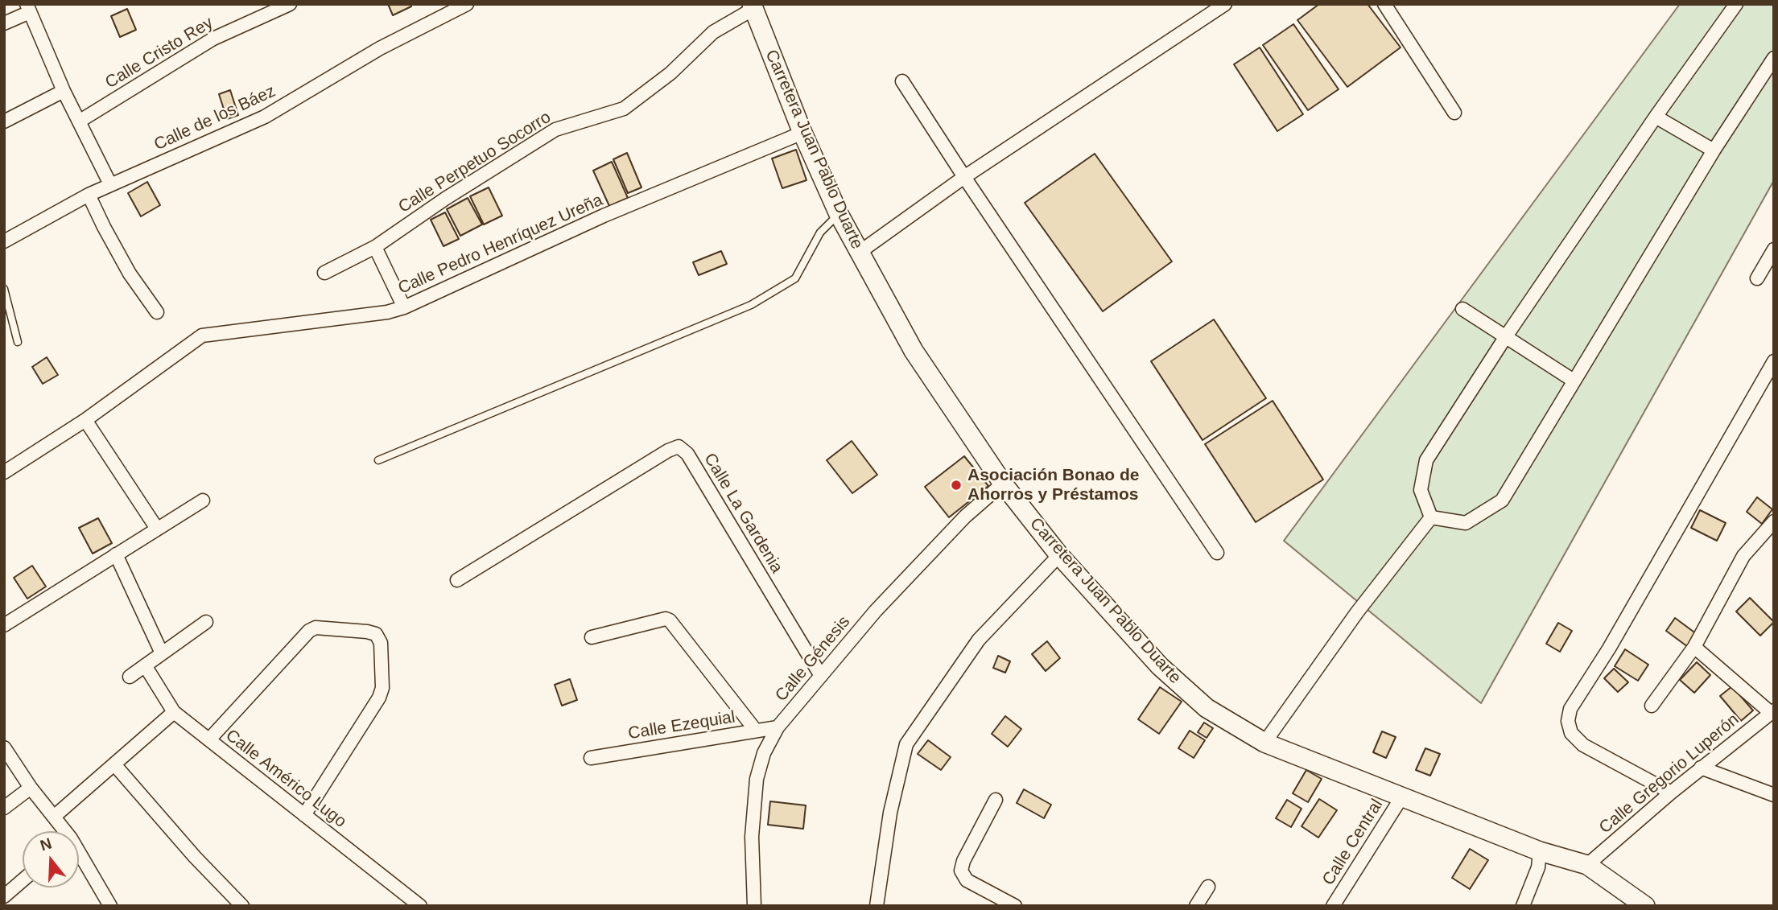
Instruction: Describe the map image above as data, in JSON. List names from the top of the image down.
{
  "streets": {
    "main road": ["Carretera Juan Pablo Duarte"],
    "street": [
      "Calle Cristo Rey",
      "Calle de los Báez",
      "Calle Perpetuo Socorro",
      "Calle Pedro Henríquez Ureña",
      "Calle La Gardenia",
      "Calle Génesis",
      "Calle Ezequial",
      "Calle Gregorio Luperón",
      "Calle Américo Lugo",
      "Calle Central"
    ]
  },
  "crossings": [
    ["Carretera Juan Pablo Duarte", "Calle Perpetuo Socorro"],
    ["Carretera Juan Pablo Duarte", "Calle Pedro Henríquez Ureña"],
    ["Carretera Juan Pablo Duarte", "Calle Génesis"],
    ["Carretera Juan Pablo Duarte", "Calle Gregorio Luperón"],
    ["Carretera Juan Pablo Duarte", "Calle Central"],
    ["Calle La Gardenia", "Calle Génesis"],
    ["Calle Génesis", "Calle Ezequial"]
  ],
  "places": ["Asociación Bonao de Ahorros y Préstamos"],
  "north": "top"
}
